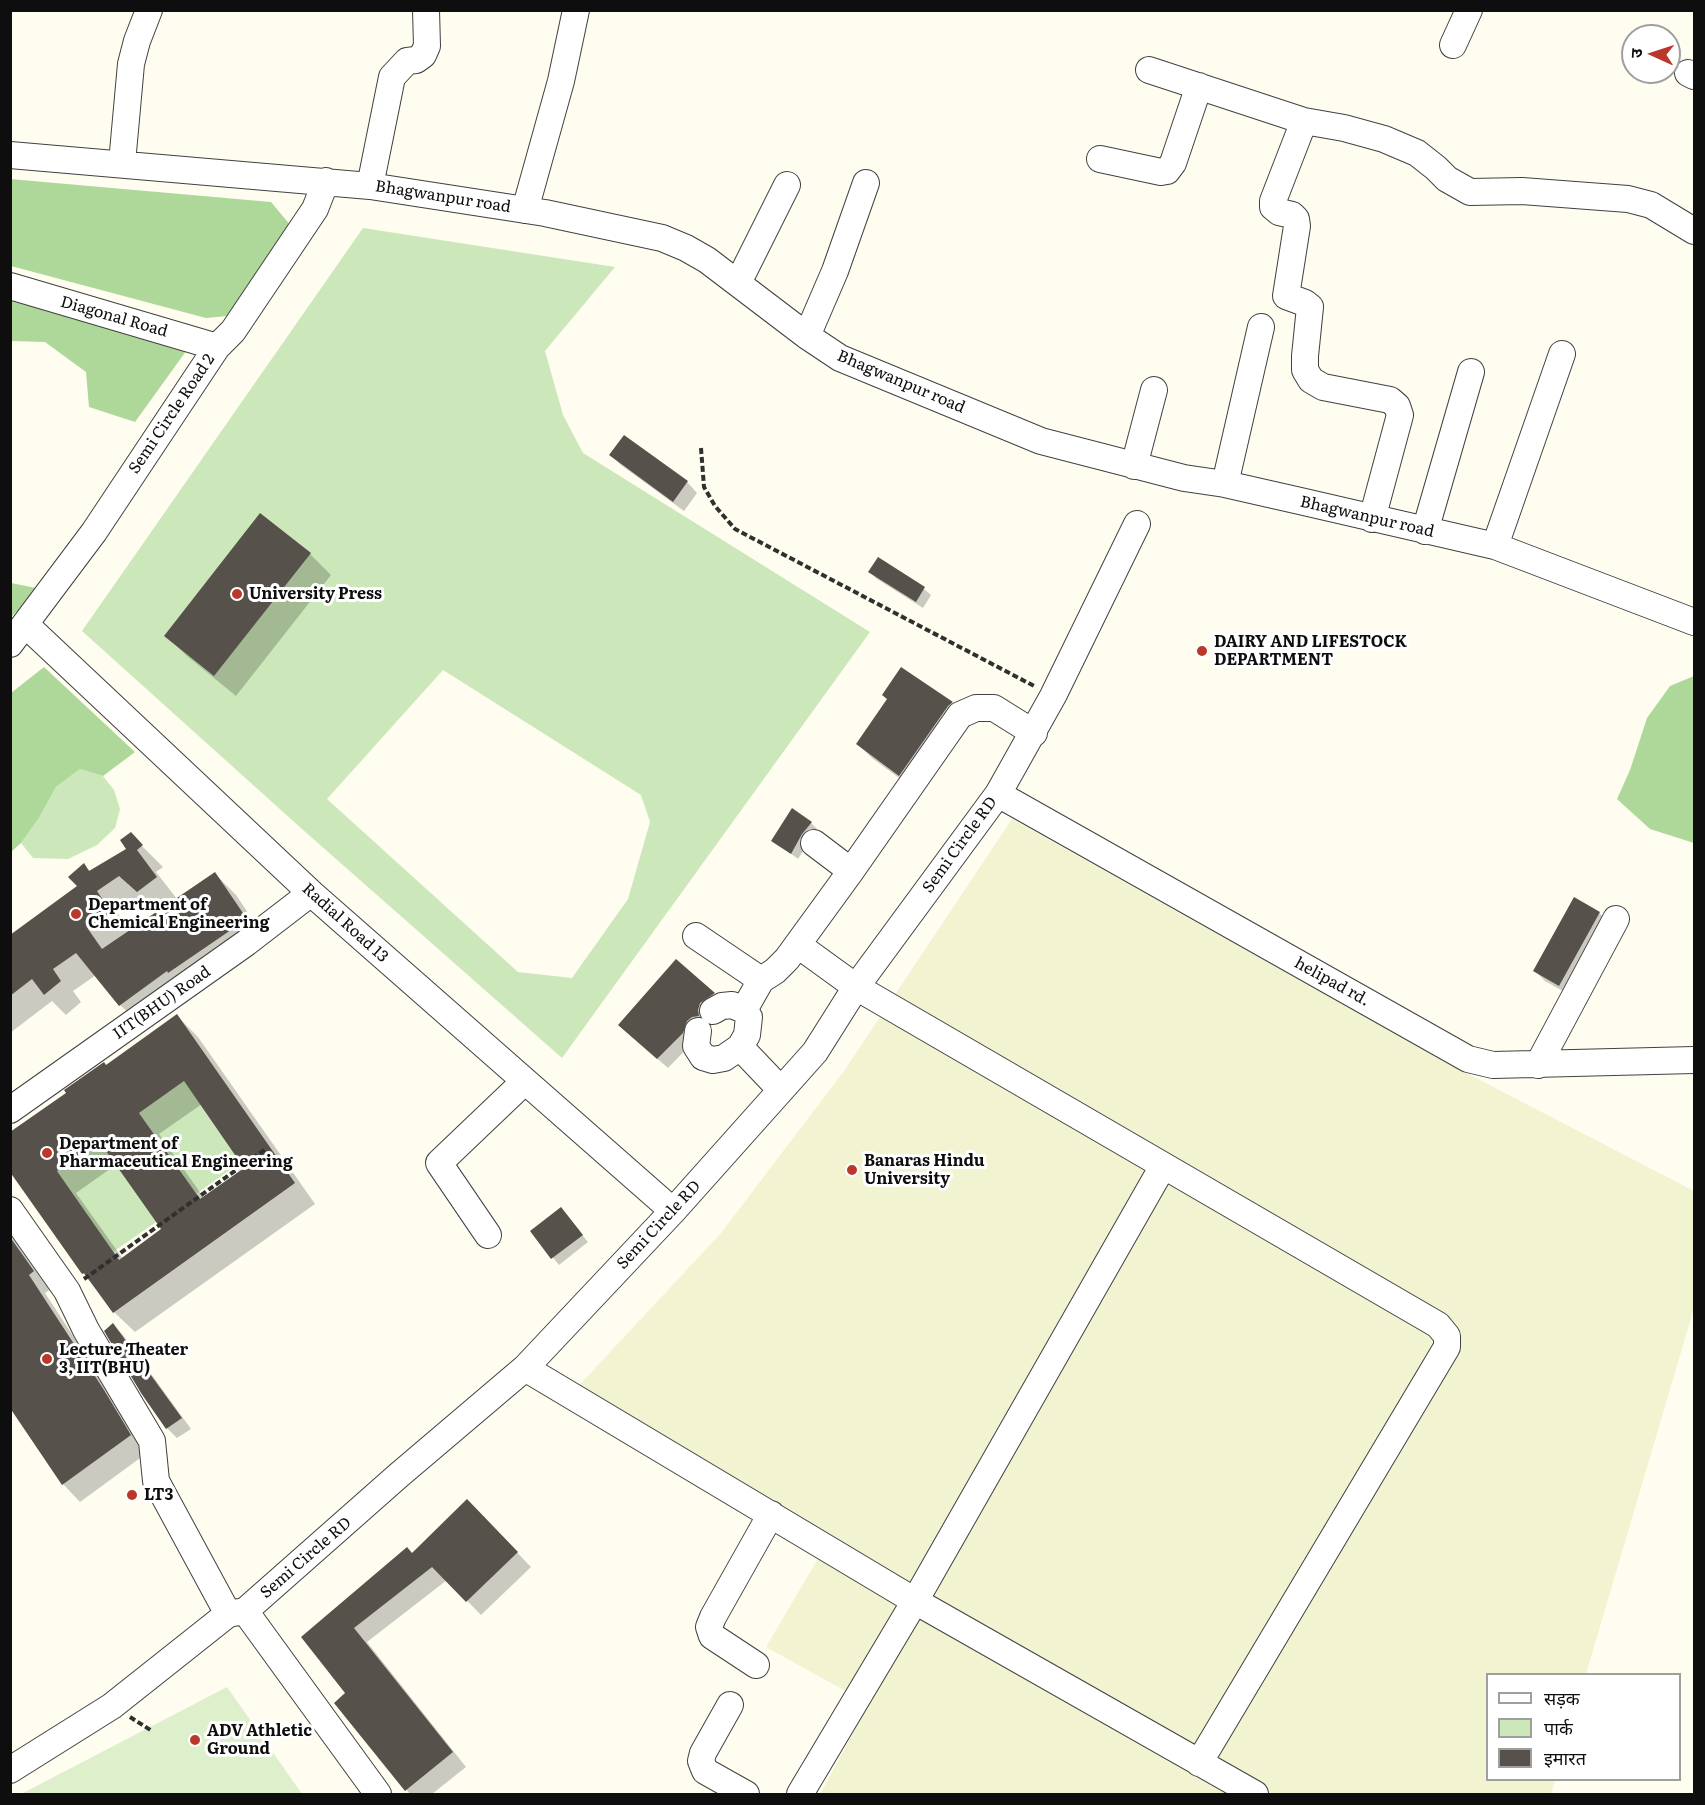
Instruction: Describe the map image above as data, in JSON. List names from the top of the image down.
{
  "streets": {
    "street": [
      "Bhagwanpur road",
      "Diagonal Road",
      "Semi Circle Road 2",
      "Semi Circle RD",
      "Radial Road 13",
      "helipad rd.",
      "IIT(BHU) Road"
    ]
  },
  "crossings": [
    ["Bhagwanpur road", "Semi Circle Road 2"],
    ["Diagonal Road", "Semi Circle Road 2"],
    ["Semi Circle Road 2", "Radial Road 13"],
    ["Semi Circle RD", "Radial Road 13"],
    ["Semi Circle RD", "helipad rd."],
    ["Radial Road 13", "IIT(BHU) Road"]
  ],
  "places": [
    "University Press",
    "DAIRY AND LIFESTOCK DEPARTMENT",
    "Department of Chemical Engineering",
    "Department of Pharmaceutical Engineering",
    "Banaras Hindu University",
    "Lecture Theater 3, IIT(BHU)",
    "LT3",
    "ADV Athletic Ground"
  ],
  "legend": ["सड़क", "पार्क", "इमारत"],
  "north": "left"
}
